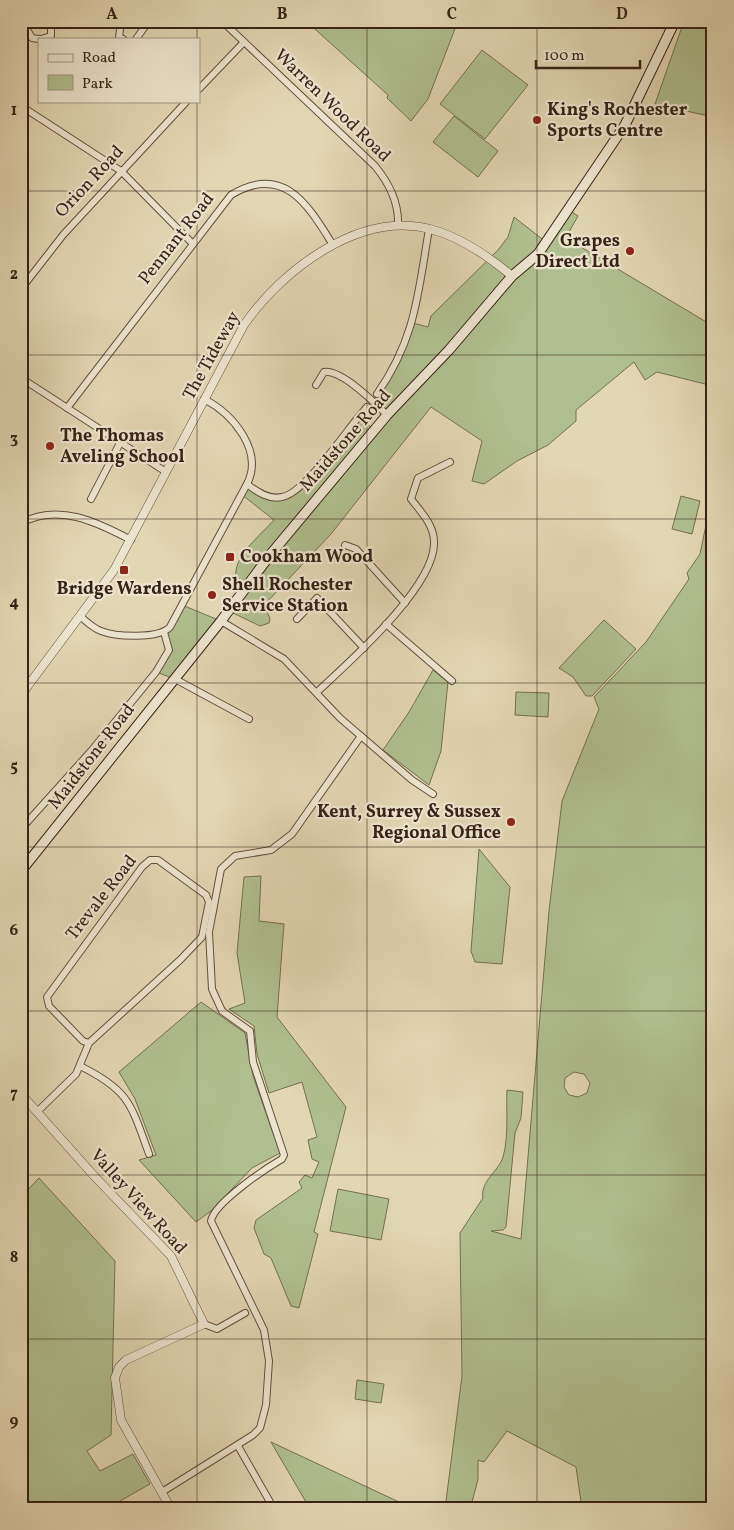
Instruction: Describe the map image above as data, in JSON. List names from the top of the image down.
{
  "streets": {
    "main road": ["Maidstone Road"],
    "street": [
      "Warren Wood Road",
      "Orion Road",
      "Pennant Road",
      "The Tideway",
      "Trevale Road",
      "Valley View Road"
    ]
  },
  "crossings": [
    ["Warren Wood Road", "The Tideway"],
    ["Pennant Road", "The Tideway"],
    ["The Tideway", "Maidstone Road"],
    ["Trevale Road", "Valley View Road"]
  ],
  "places": {
    "other": [
      "King's Rochester Sports Centre",
      "Grapes Direct Ltd",
      "The Thomas Aveling School",
      "Shell Rochester Service Station",
      "Kent, Surrey & Sussex Regional Office"
    ],
    "transit": ["Cookham Wood", "Bridge Wardens"]
  },
  "legend": ["Road", "Park"],
  "scale_bar": "100 m",
  "grid": {
    "columns": [
      "A",
      "B",
      "C",
      "D"
    ],
    "rows": [
      "1",
      "2",
      "3",
      "4",
      "5",
      "6",
      "7",
      "8",
      "9"
    ]
  }
}
